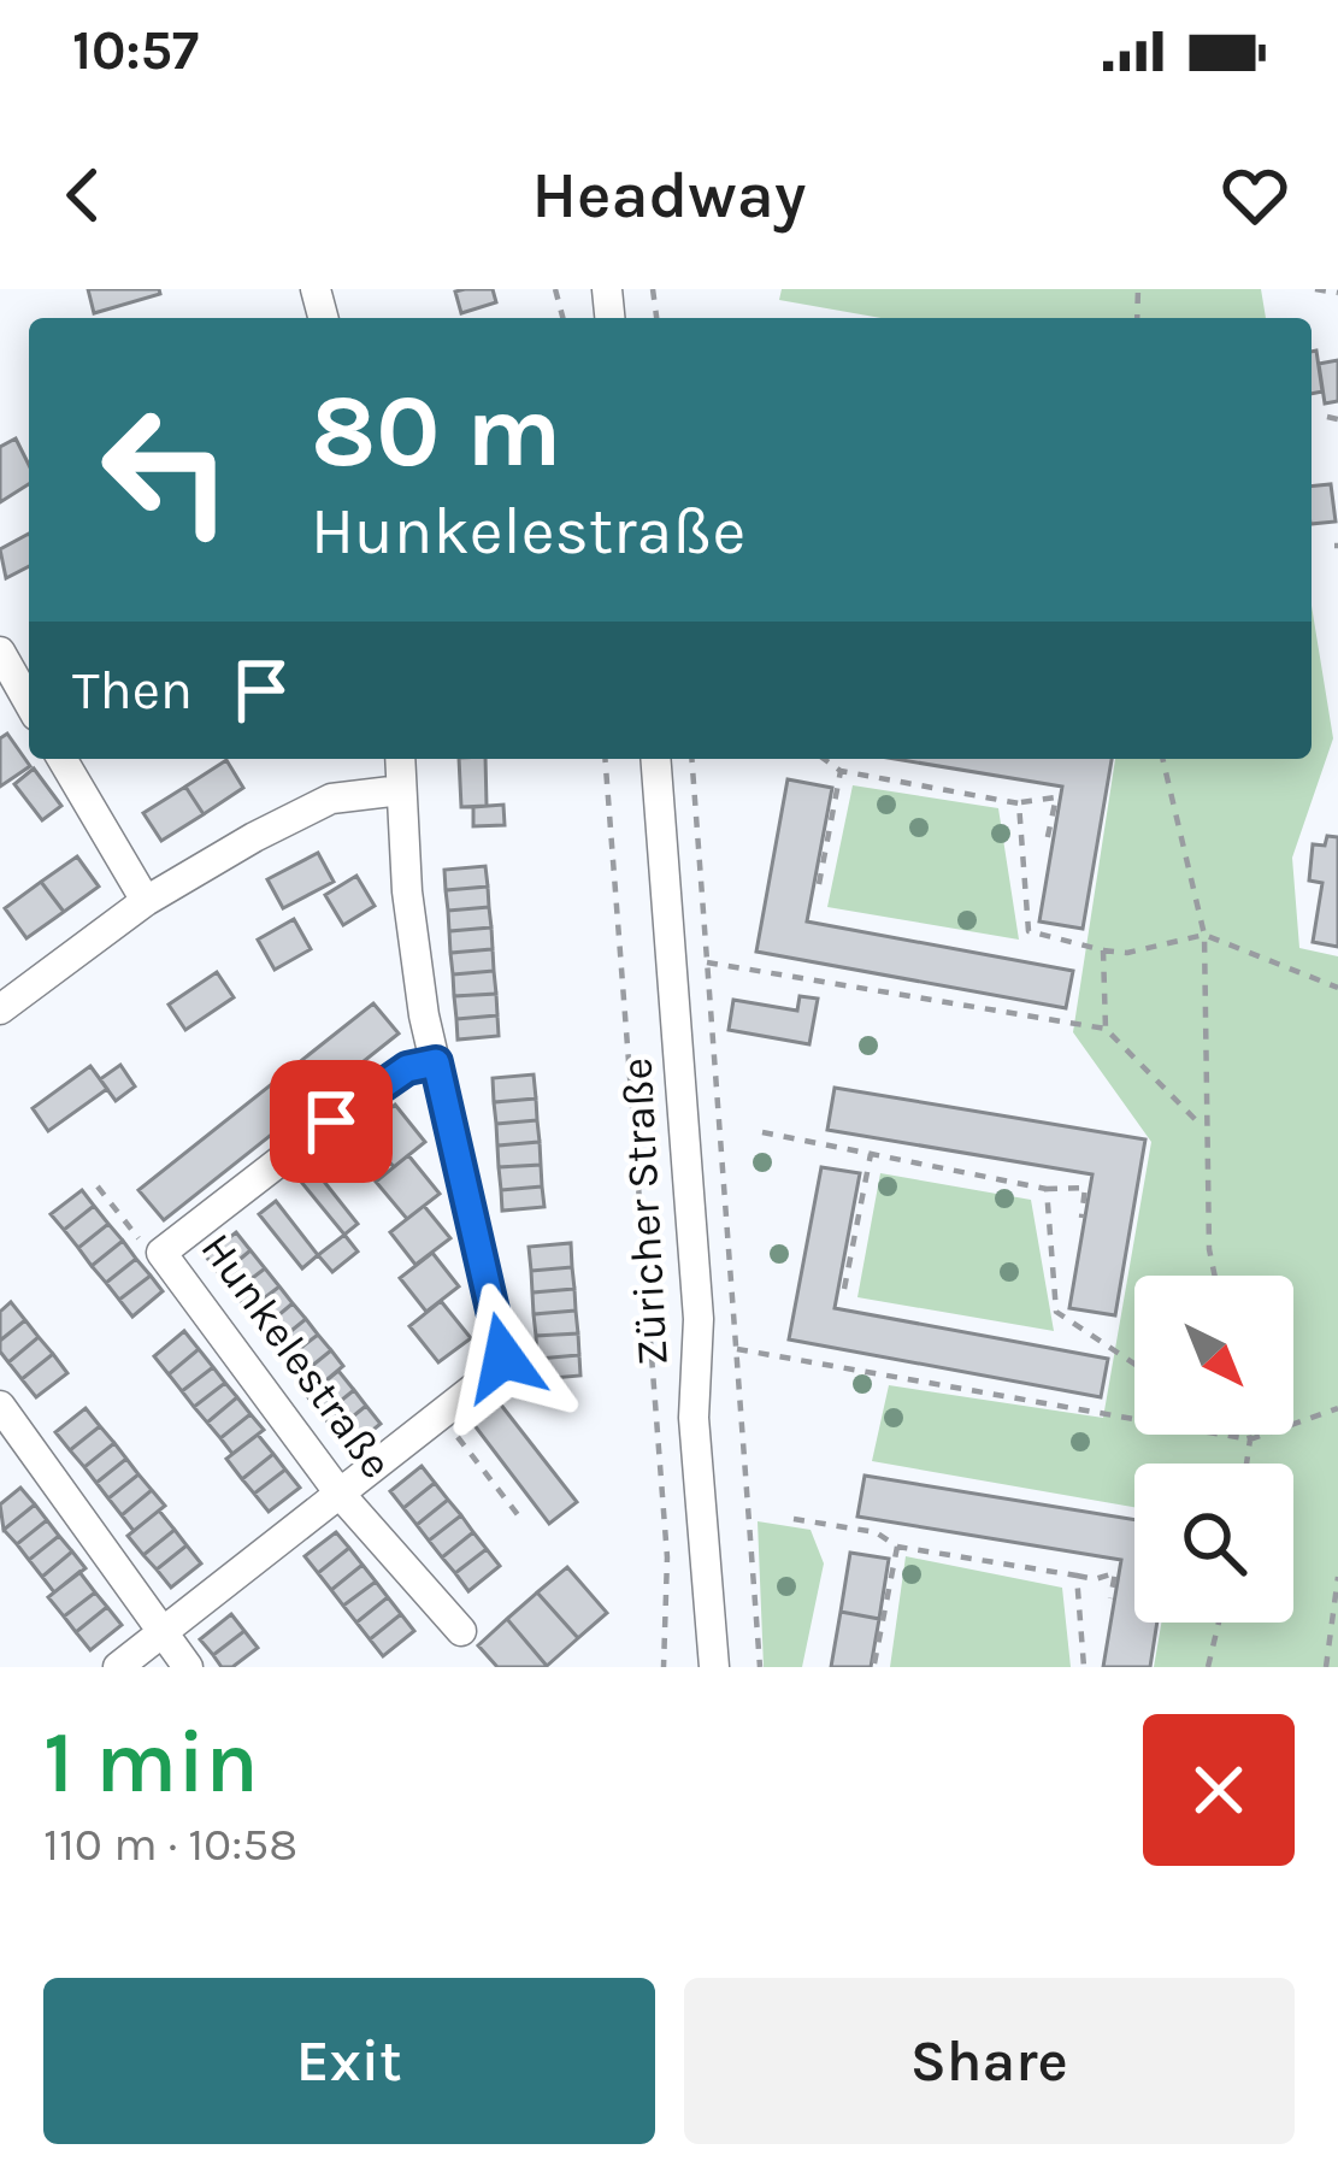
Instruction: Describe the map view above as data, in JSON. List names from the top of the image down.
{
  "streets": {
    "street": ["Züricher Straße", "Hunkelestraße"]
  },
  "north": "bottom right",
  "page": {
    "status": "10:57",
    "header": "Headway",
    "turn": ["80 m", "Hunkelestraße"],
    "then": "Then",
    "heading": ["1 min", "110 m · 10:58"],
    "buttons": ["Exit", "Share"]
  }
}
